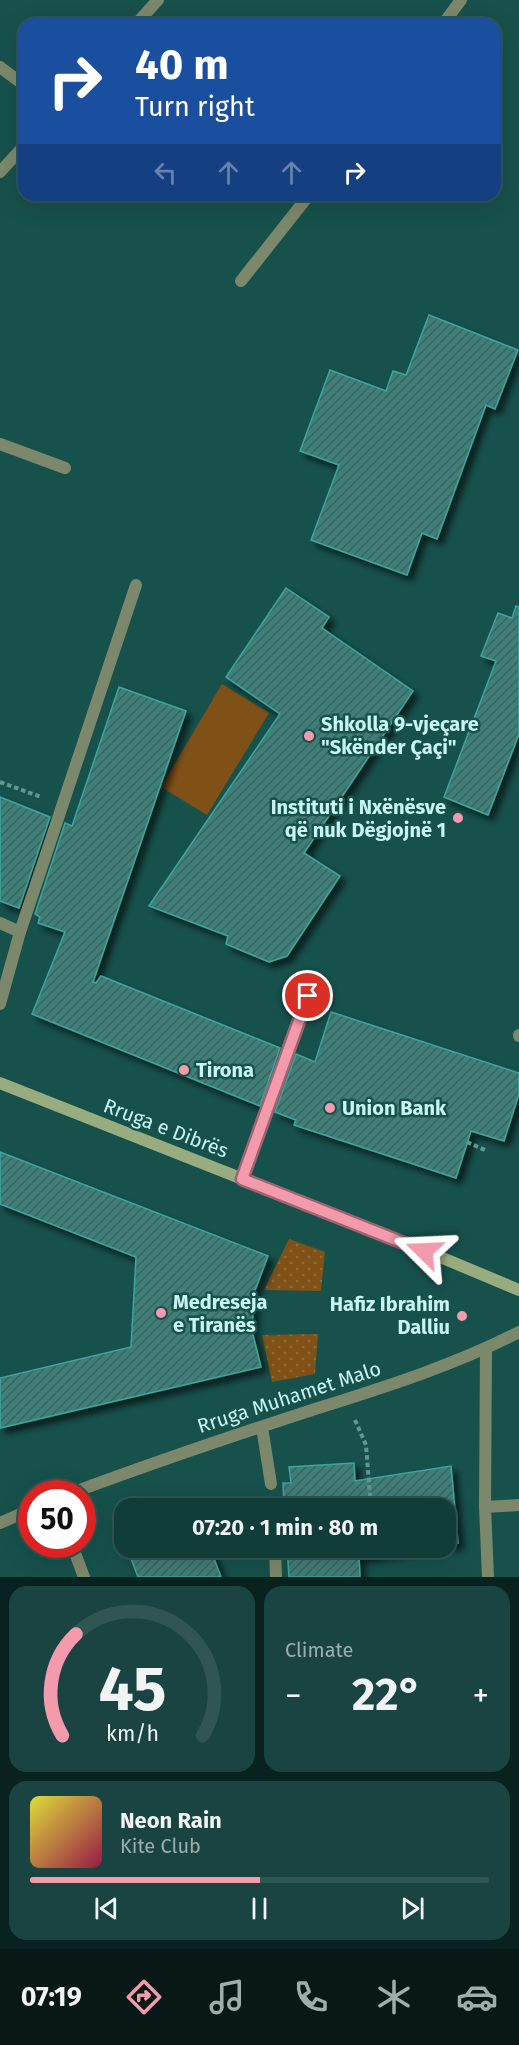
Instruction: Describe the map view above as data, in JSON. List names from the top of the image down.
{
  "streets": {
    "main road": ["Rruga e Dibrës"],
    "street": ["Rruga Muhamet Malo"]
  },
  "places": [
    "Shkolla 9-vjeçare \"Skënder Çaçi\"",
    "Instituti i Nxënësve që nuk Dëgjojnë 1",
    "Tirona",
    "Union Bank",
    "Medreseja e Tiranës",
    "Hafiz Ibrahim Dalliu"
  ],
  "page": {
    "turn": ["40 m", "Turn right"],
    "limit": "50",
    "trip": "07:20 · 1 min · 80 m",
    "tile": "Climate",
    "heat": ["−", "22°", "+"],
    "song": ["Neon Rain", "Kite Club"],
    "tabs": "07:19",
    "gauge": ["45", "km/h"]
  }
}
